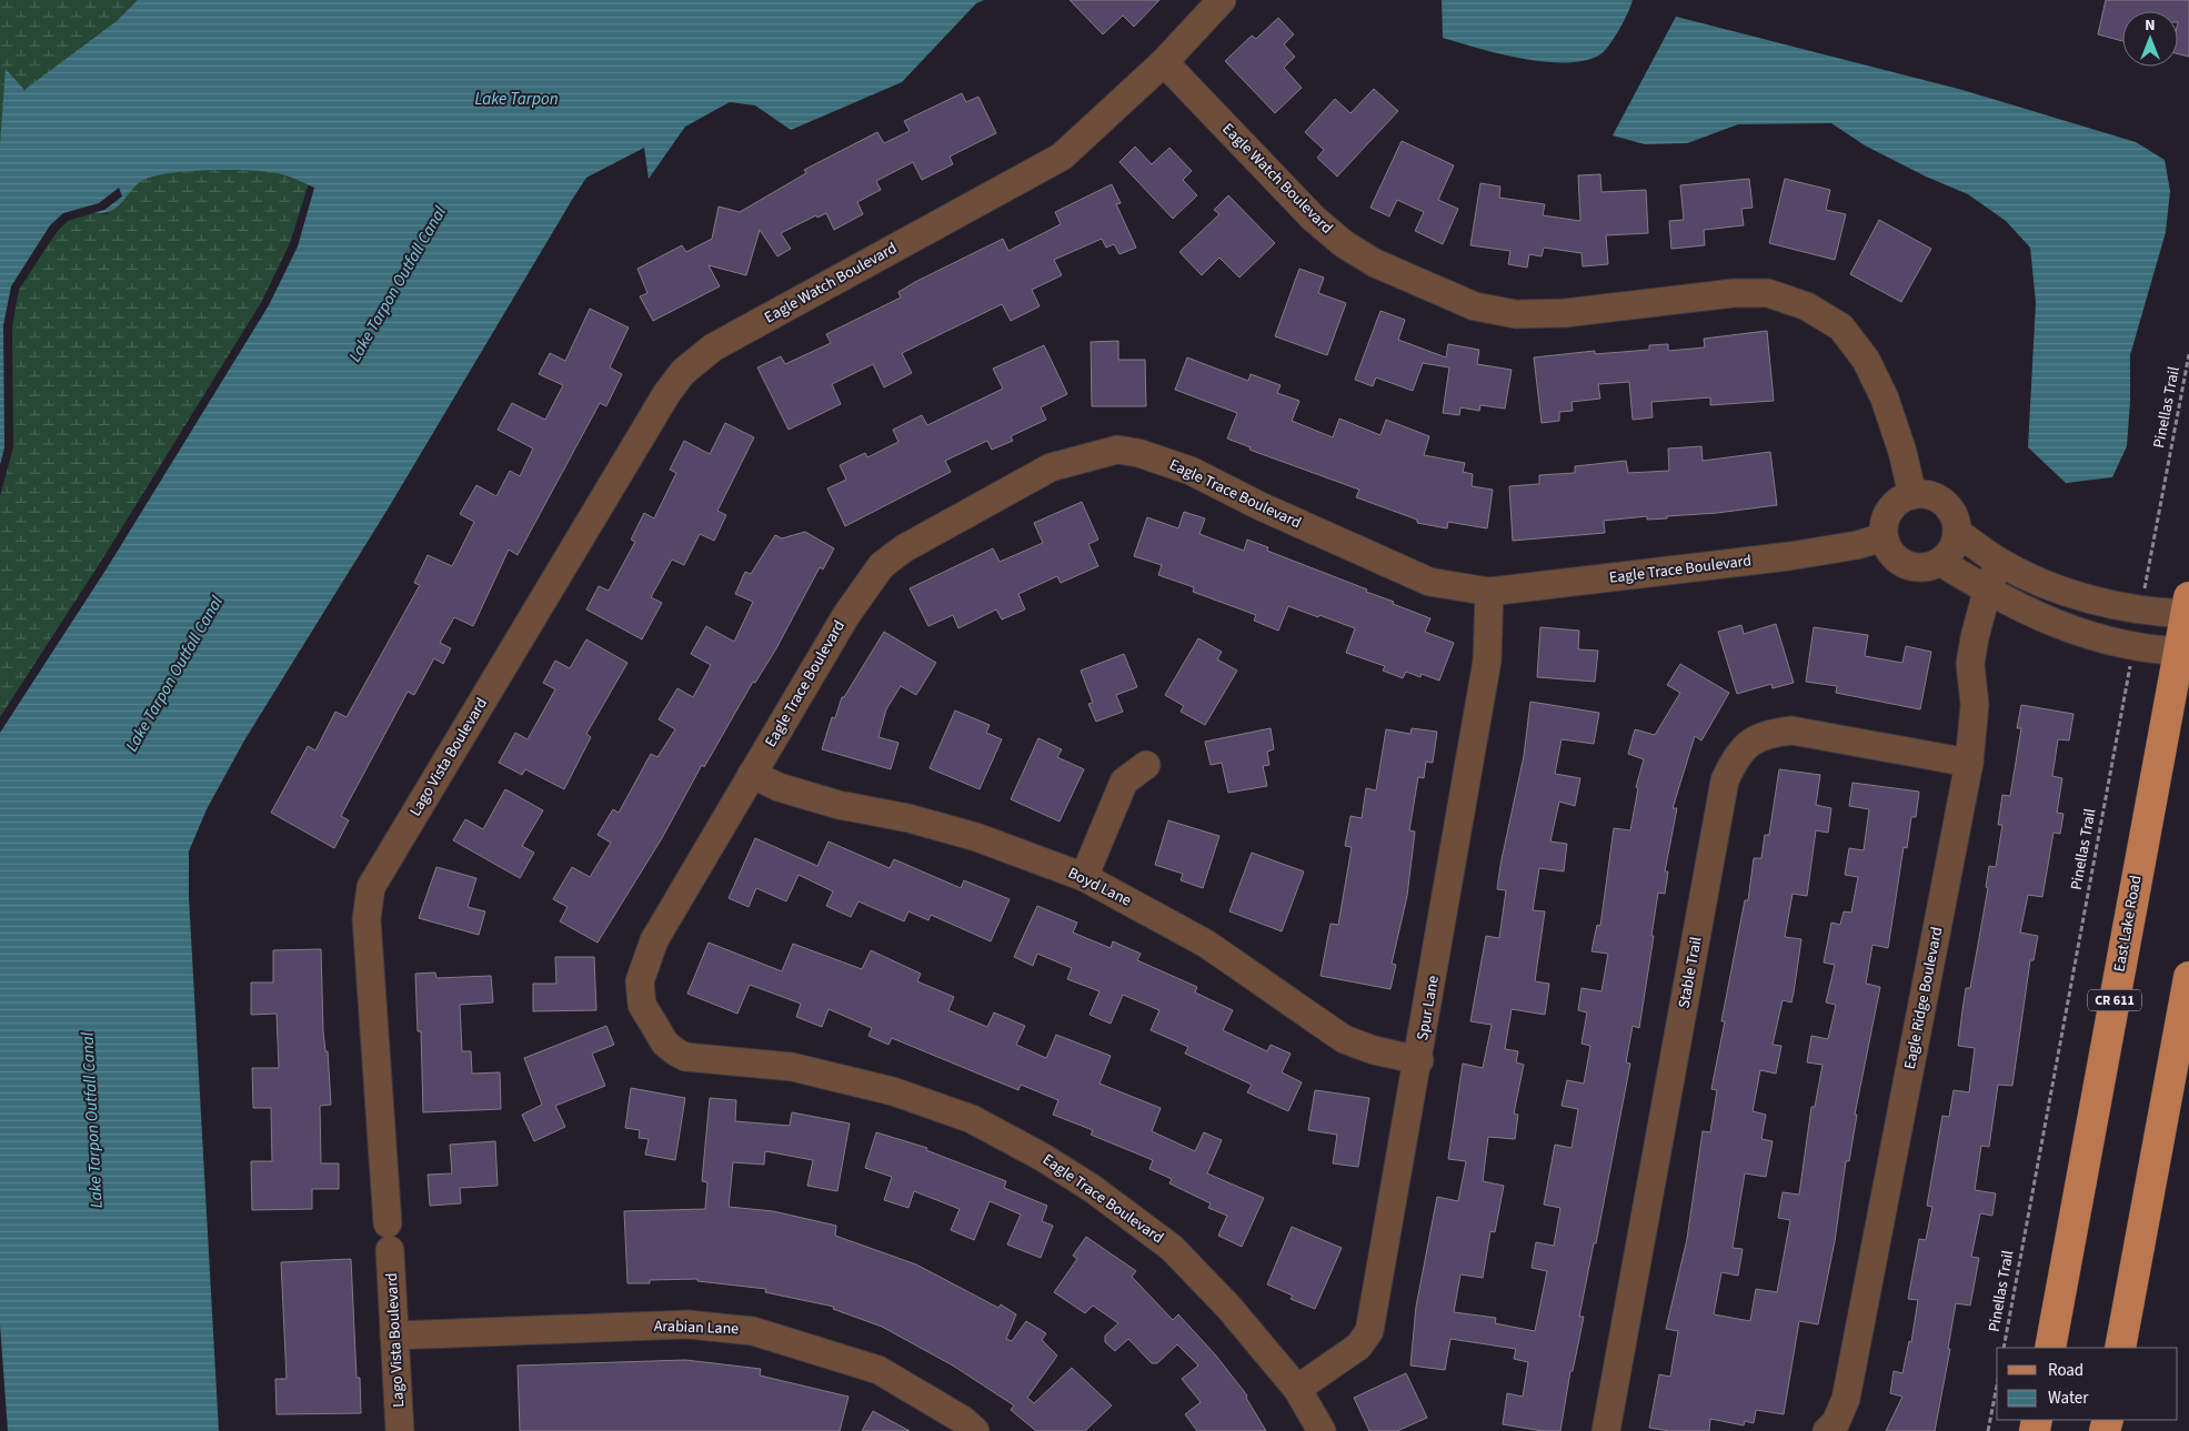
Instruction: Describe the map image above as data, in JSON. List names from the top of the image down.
{
  "streets": {
    "main road": ["East Lake Road", "CR 611"],
    "street": [
      "Eagle Watch Boulevard",
      "Eagle Trace Boulevard",
      "Lago Vista Boulevard",
      "Boyd Lane",
      "Stable Trail",
      "Eagle Ridge Boulevard",
      "Spur Lane",
      "Arabian Lane"
    ],
    "path": ["Pinellas Trail"]
  },
  "crossings": [
    ["Eagle Watch Boulevard", "Eagle Trace Boulevard"],
    ["Eagle Watch Boulevard", "Lago Vista Boulevard"],
    ["Eagle Trace Boulevard", "Boyd Lane"],
    ["Eagle Trace Boulevard", "Spur Lane"],
    ["Lago Vista Boulevard", "Arabian Lane"],
    ["Boyd Lane", "Spur Lane"],
    ["Stable Trail", "Eagle Ridge Boulevard"]
  ],
  "water": ["Lake Tarpon", "Lake Tarpon Outfall Canal"],
  "legend": ["Road", "Water"],
  "north": "top"
}
